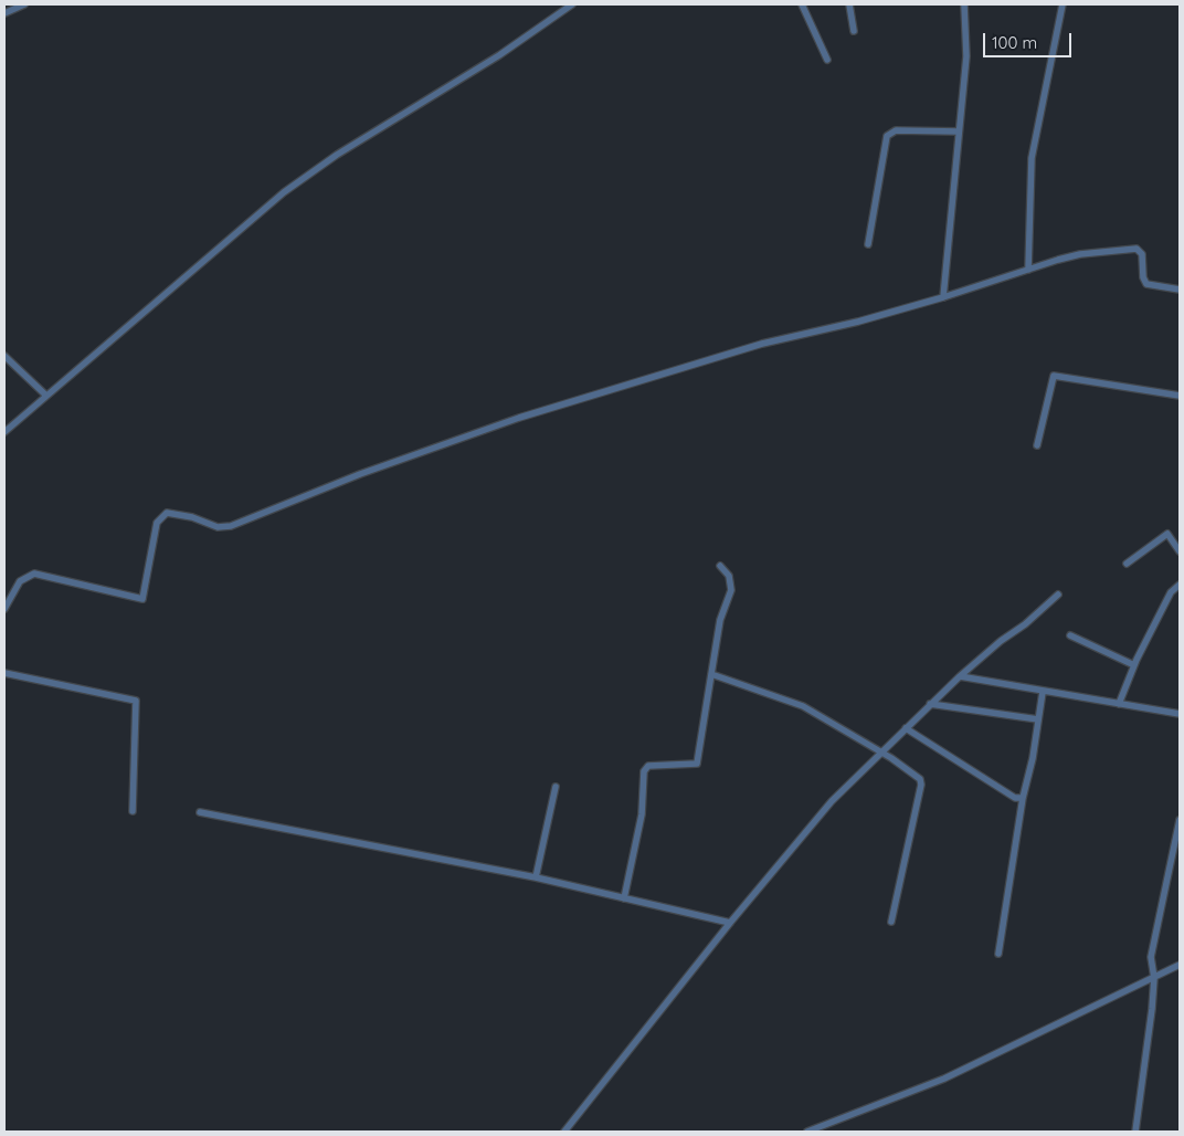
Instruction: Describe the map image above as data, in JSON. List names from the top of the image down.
{
  "scale_bar": "100 m"
}
